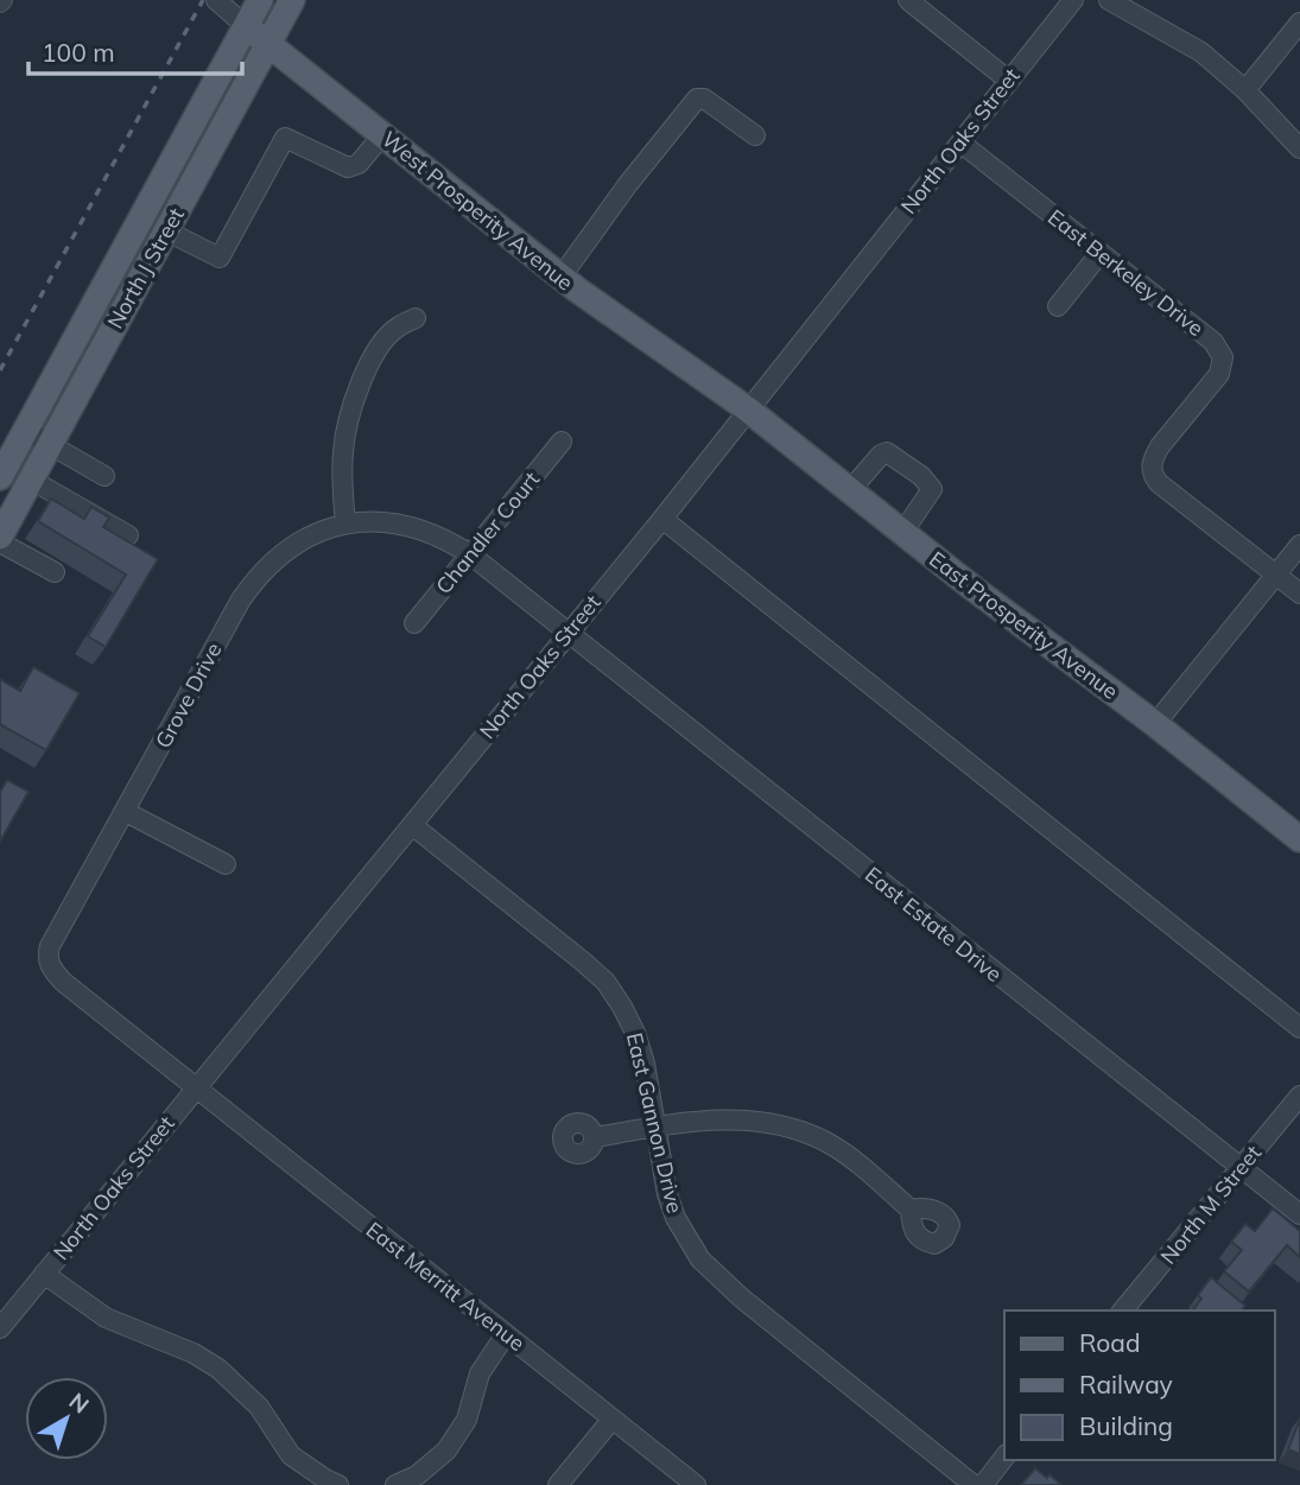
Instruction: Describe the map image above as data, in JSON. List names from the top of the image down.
{
  "streets": {
    "main road": ["West Prosperity Avenue", "North J Street", "East Prosperity Avenue"],
    "street": [
      "North Oaks Street",
      "East Berkeley Drive",
      "Chandler Court",
      "Grove Drive",
      "East Estate Drive",
      "East Gannon Drive",
      "North M Street",
      "East Merritt Avenue"
    ]
  },
  "crossings": [
    ["North Oaks Street", "West Prosperity Avenue"],
    ["North Oaks Street", "East Berkeley Drive"],
    ["North Oaks Street", "East Prosperity Avenue"],
    ["North Oaks Street", "Grove Drive"],
    ["North Oaks Street", "East Estate Drive"],
    ["North Oaks Street", "East Gannon Drive"],
    ["North Oaks Street", "East Merritt Avenue"],
    ["West Prosperity Avenue", "North J Street"],
    ["West Prosperity Avenue", "East Prosperity Avenue"],
    ["Chandler Court", "Grove Drive"],
    ["Grove Drive", "East Estate Drive"],
    ["Grove Drive", "East Merritt Avenue"],
    ["East Estate Drive", "North M Street"]
  ],
  "legend": ["Road", "Railway", "Building"],
  "scale_bar": "100 m",
  "north": "top right"
}
